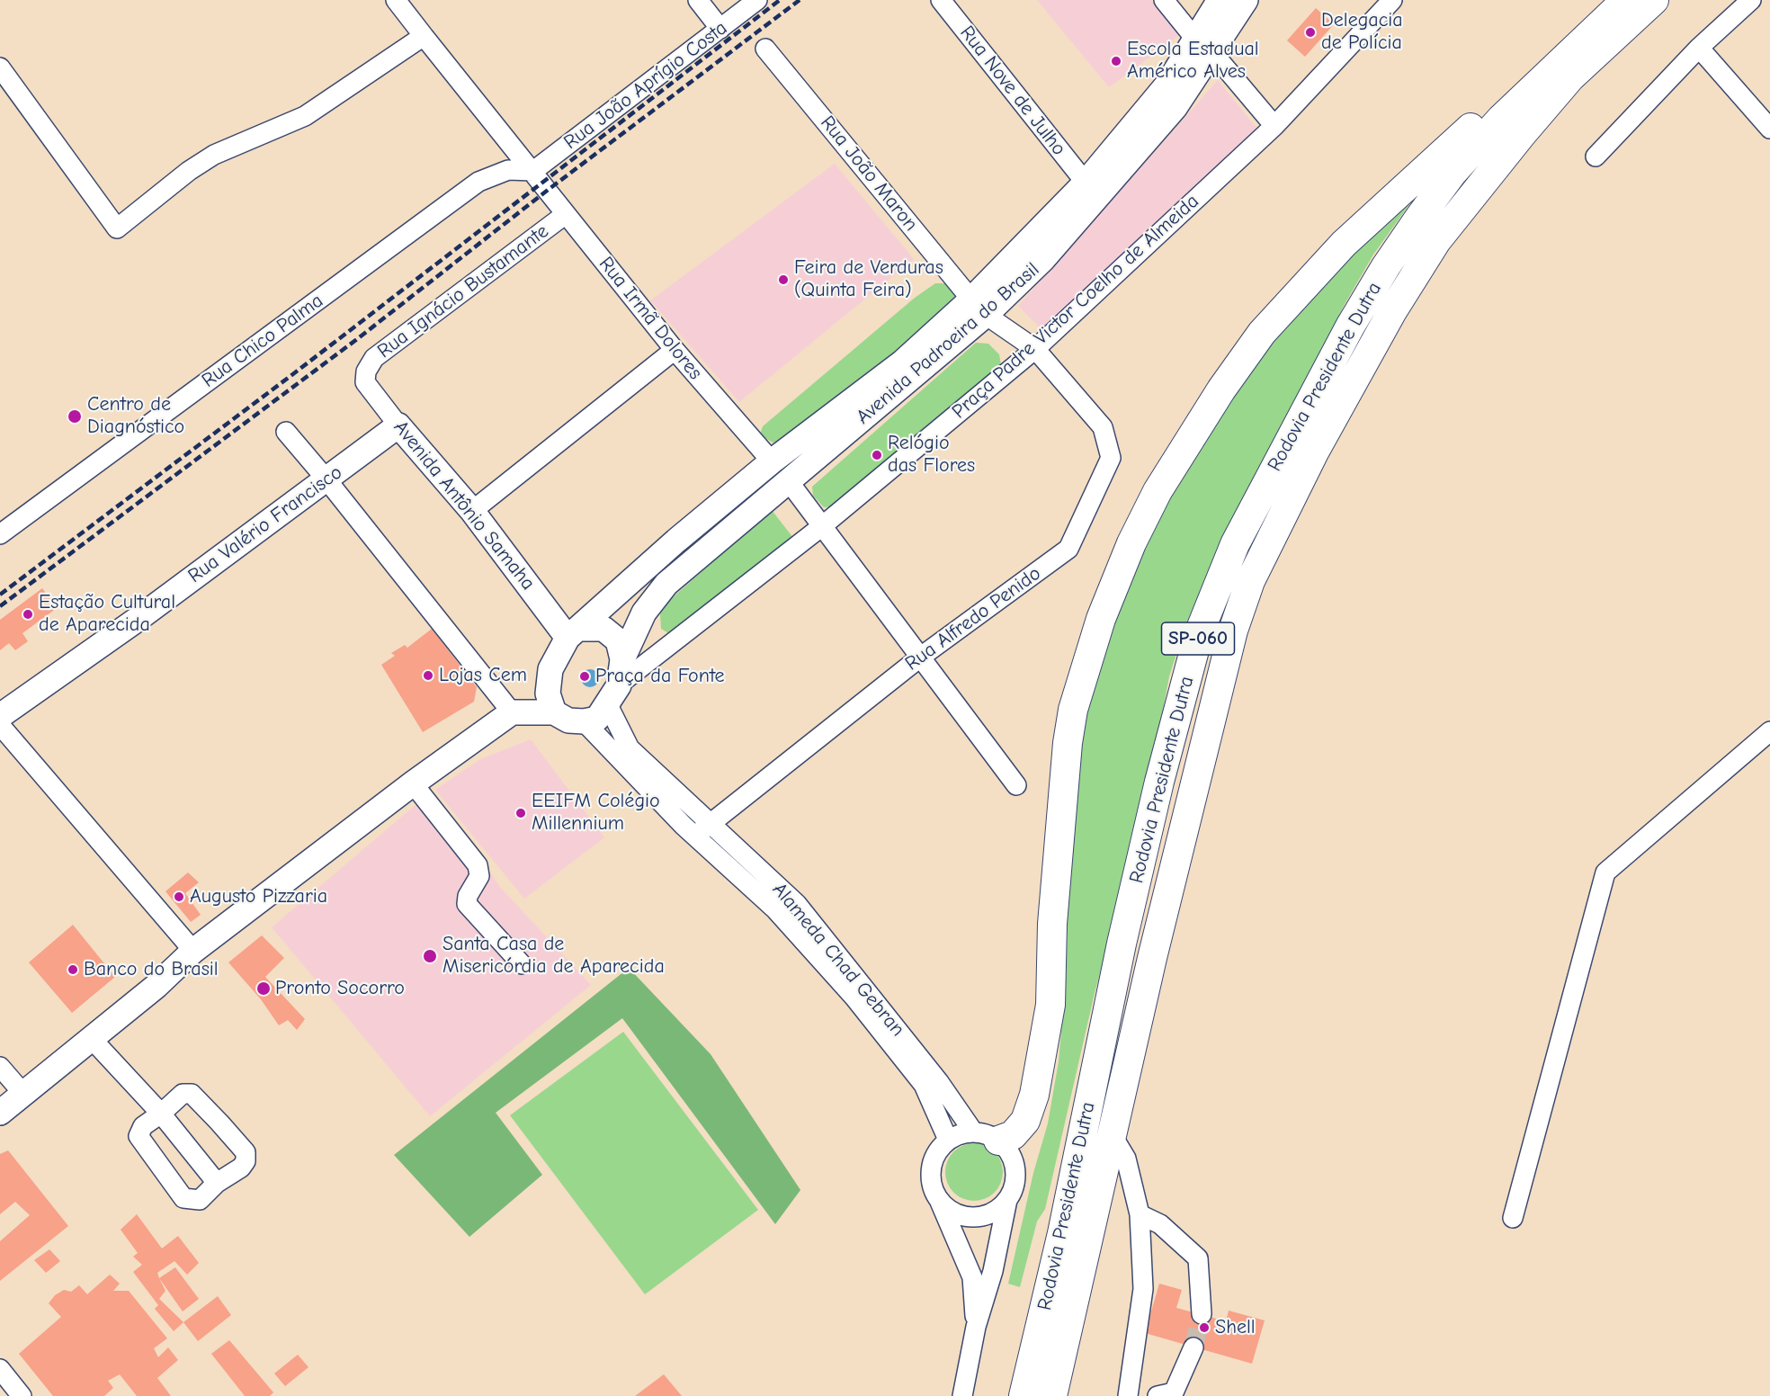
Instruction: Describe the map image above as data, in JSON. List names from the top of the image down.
{
  "streets": {
    "highway": ["Rodovia Presidente Dutra", "SP-060"],
    "main road": ["Avenida Padroeira do Brasil", "Avenida Antônio Samaha", "Rua Valério Francisco"],
    "street": [
      "Rua João Aprígio Costa",
      "Rua Nove de Julho",
      "Rua João Maron",
      "Rua Ignácio Bustamante",
      "Praça Padre Victor Coelho de Almeida",
      "Rua Irmã Dolores",
      "Rua Chico Palma",
      "Rua Alfredo Penido",
      "Alameda Chad Gebran"
    ]
  },
  "crossings": [
    ["Rua João Aprígio Costa", "Rua Irmã Dolores"],
    ["Rua João Aprígio Costa", "Rua Chico Palma"],
    ["Rua Nove de Julho", "Avenida Padroeira do Brasil"],
    ["Rua João Maron", "Praça Padre Victor Coelho de Almeida"],
    ["Rua João Maron", "Avenida Padroeira do Brasil"],
    ["Rua João Maron", "Rua Alfredo Penido"],
    ["Rua Ignácio Bustamante", "Rua Irmã Dolores"],
    ["Rua Ignácio Bustamante", "Avenida Antônio Samaha"],
    ["Praça Padre Victor Coelho de Almeida", "Avenida Padroeira do Brasil"],
    ["Praça Padre Victor Coelho de Almeida", "Avenida Antônio Samaha"],
    ["Praça Padre Victor Coelho de Almeida", "Rua Alfredo Penido"],
    ["Praça Padre Victor Coelho de Almeida", "Alameda Chad Gebran"],
    ["Rua Irmã Dolores", "Rua Chico Palma"],
    ["Rua Irmã Dolores", "Avenida Padroeira do Brasil"],
    ["Avenida Padroeira do Brasil", "Avenida Antônio Samaha"],
    ["Avenida Padroeira do Brasil", "Alameda Chad Gebran"],
    ["Avenida Antônio Samaha", "Rua Valério Francisco"],
    ["Avenida Antônio Samaha", "Alameda Chad Gebran"],
    ["Rua Alfredo Penido", "Alameda Chad Gebran"]
  ],
  "places": [
    "Delegacia de Polícia",
    "Escola Estadual Américo Alves",
    "Feira de Verduras (Quinta Feira)",
    "Centro de Diagnóstico",
    "Relógio das Flores",
    "Estação Cultural de Aparecida",
    "Lojas Cem",
    "Praça da Fonte",
    "EEIFM Colégio Millennium",
    "Augusto Pizzaria",
    "Santa Casa de Misericórdia de Aparecida",
    "Banco do Brasil",
    "Pronto Socorro",
    "Shell"
  ]
}
